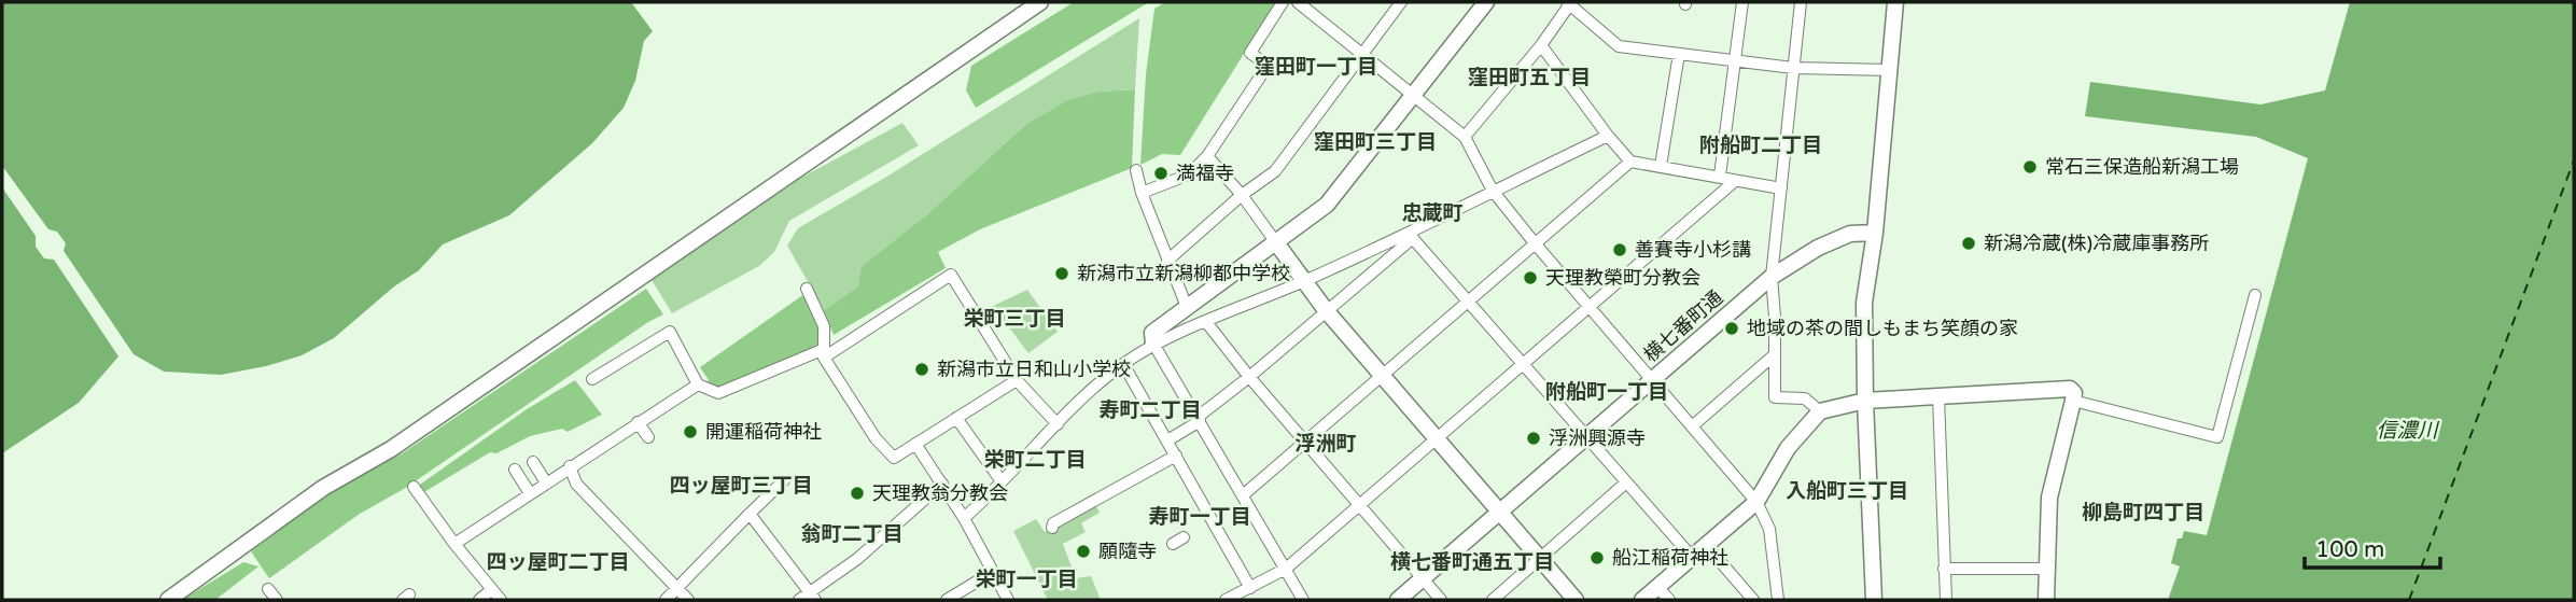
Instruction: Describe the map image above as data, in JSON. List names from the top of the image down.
{
  "streets": {
    "street": ["横七番町通"]
  },
  "districts": [
    "窪田町一丁目",
    "窪田町五丁目",
    "窪田町三丁目",
    "附船町二丁目",
    "忠蔵町",
    "栄町三丁目",
    "附船町一丁目",
    "寿町二丁目",
    "浮洲町",
    "栄町二丁目",
    "四ッ屋町三丁目",
    "入船町三丁目",
    "柳島町四丁目",
    "寿町一丁目",
    "翁町二丁目",
    "四ッ屋町二丁目",
    "横七番町通五丁目",
    "栄町一丁目"
  ],
  "water": ["信濃川"],
  "places": [
    "常石三保造船新潟工場",
    "満福寺",
    "新潟冷蔵(株)冷蔵庫事務所",
    "善賽寺小杉講",
    "新潟市立新潟柳都中学校",
    "天理教榮町分教会",
    "地域の茶の間しもまち笑顔の家",
    "新潟市立日和山小学校",
    "開運稲荷神社",
    "浮洲興源寺",
    "天理教翁分教会",
    "願隨寺",
    "船江稲荷神社"
  ],
  "scale_bar": "100 m"
}
